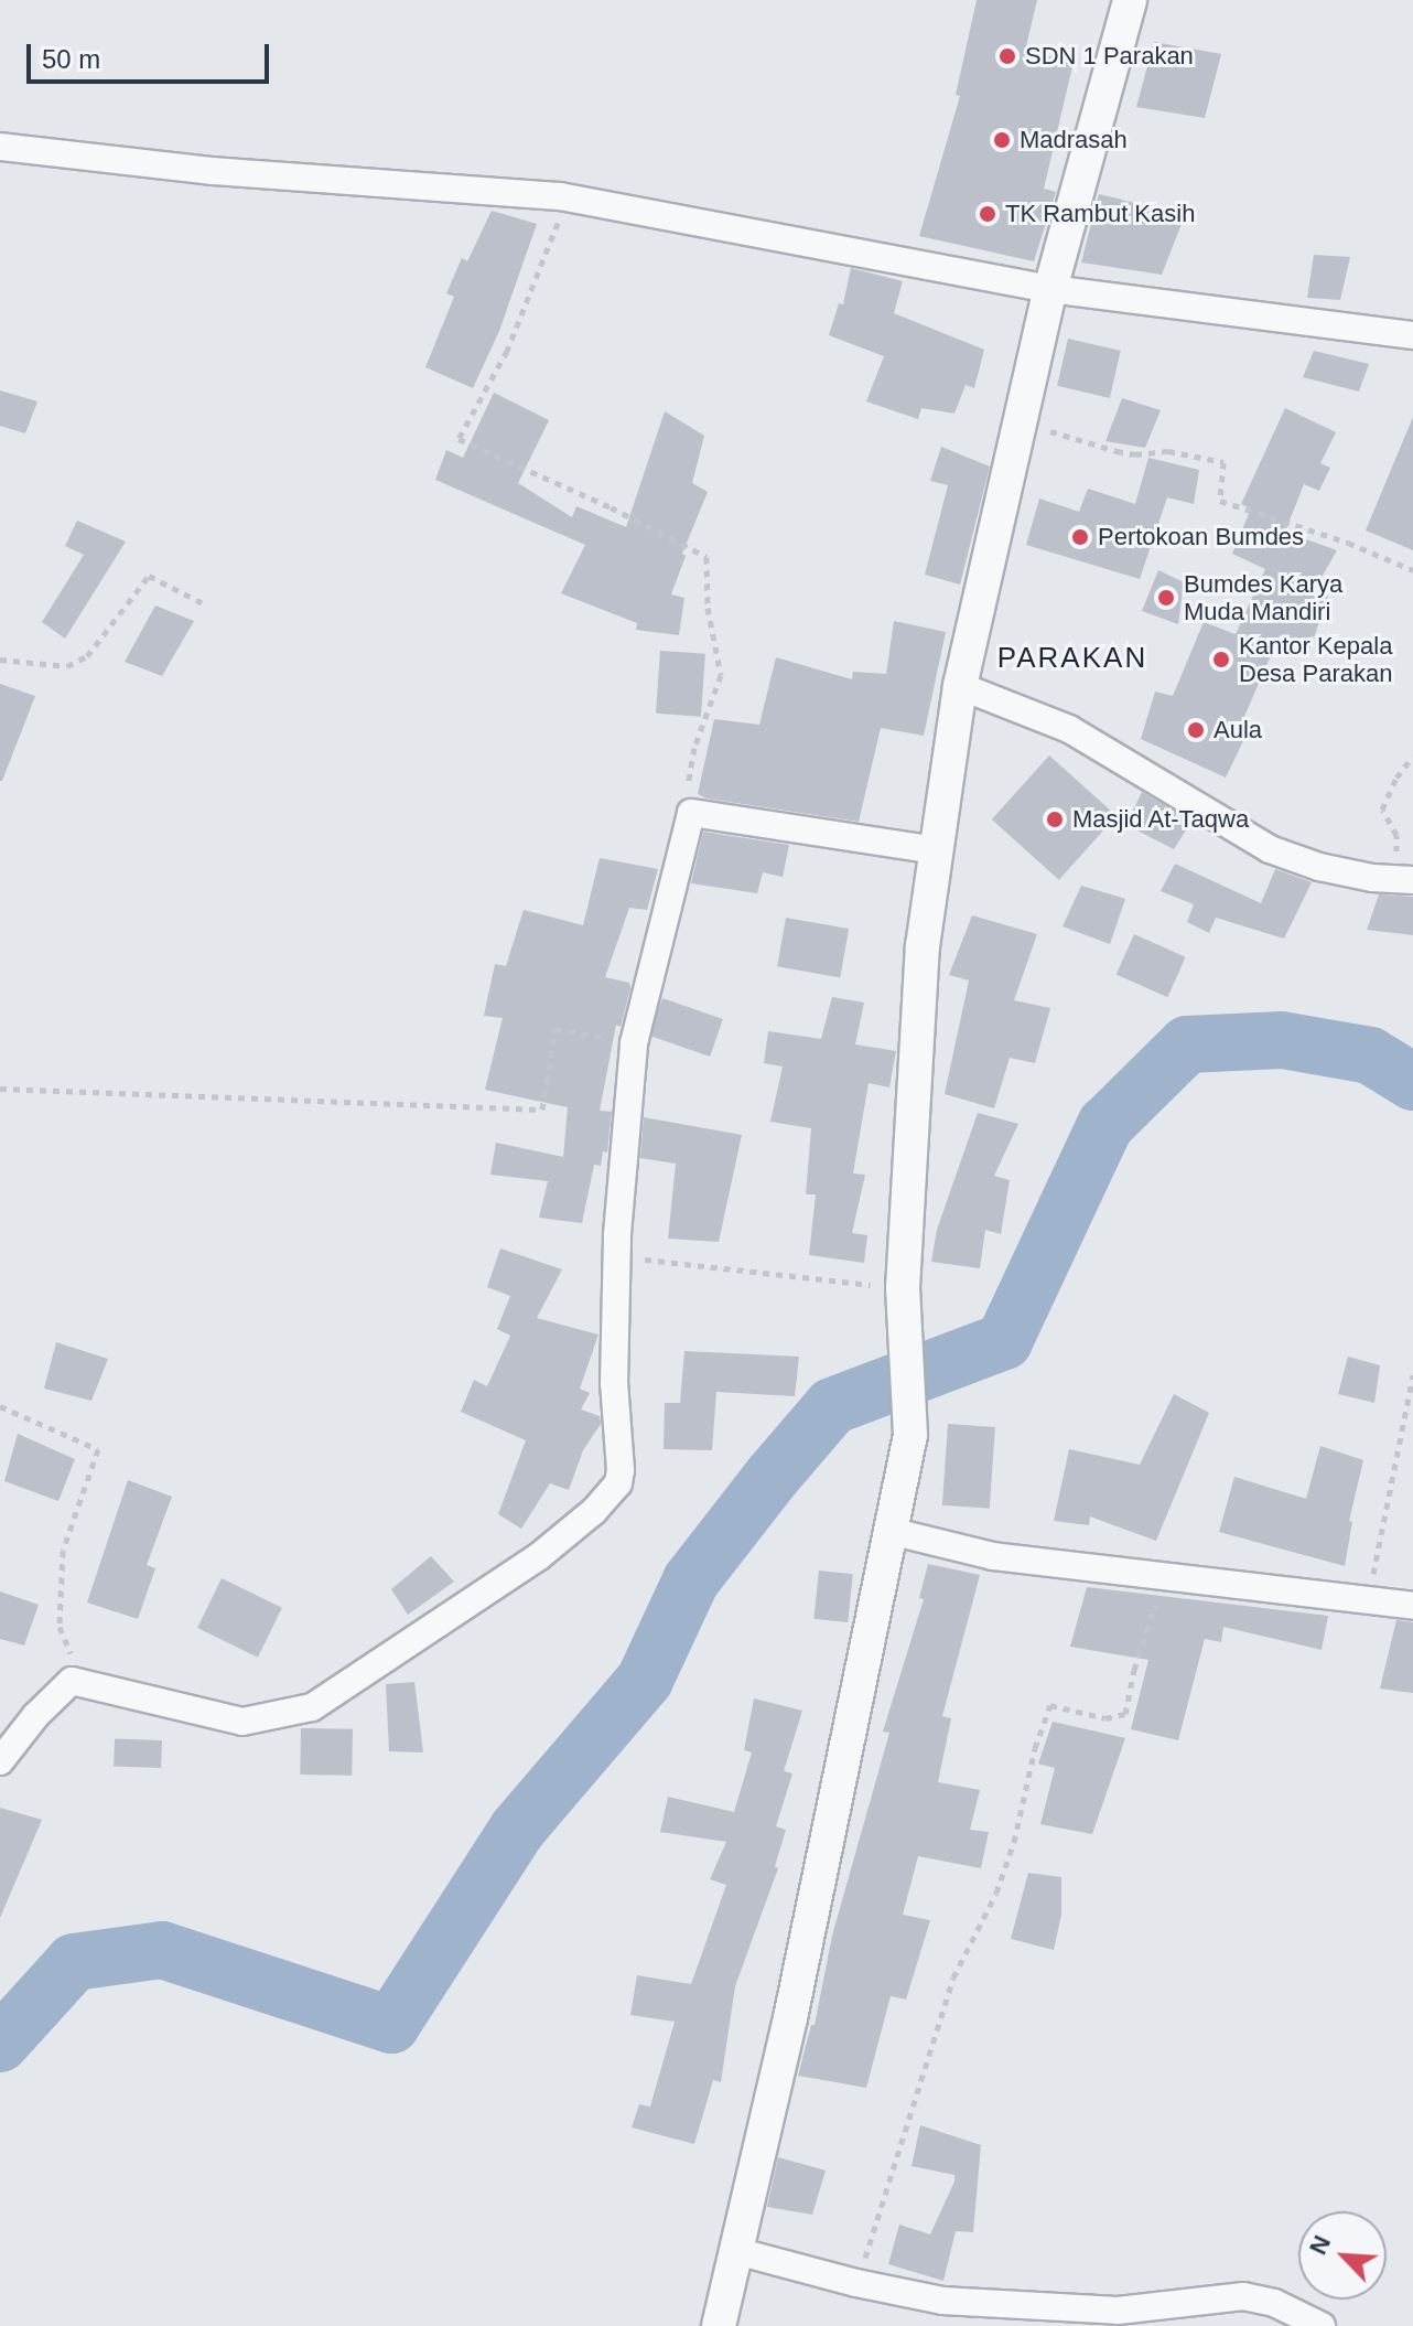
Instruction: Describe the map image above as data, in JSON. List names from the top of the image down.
{
  "districts": ["PARAKAN"],
  "places": [
    "SDN 1 Parakan",
    "Madrasah",
    "TK Rambut Kasih",
    "Pertokoan Bumdes",
    "Bumdes Karya Muda Mandiri",
    "Kantor Kepala Desa Parakan",
    "Aula",
    "Masjid At-Taqwa"
  ],
  "scale_bar": "50 m",
  "north": "top left"
}
